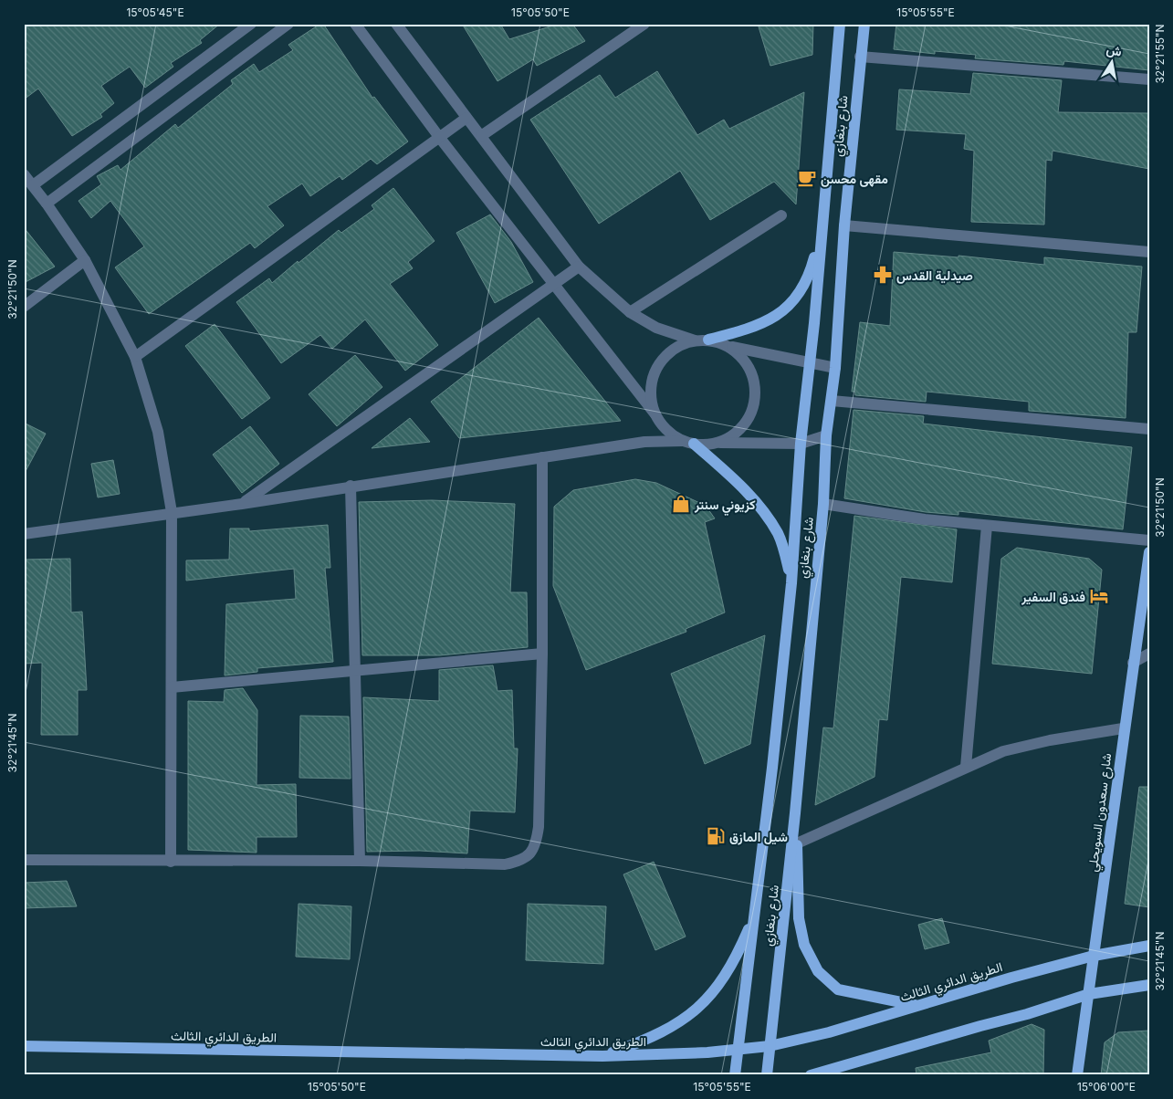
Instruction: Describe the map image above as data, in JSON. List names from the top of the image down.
{
  "streets": {
    "main road": ["شارع بنغازي", "شارع سعدون السويحلي", "الطريق الدائري الثالث"]
  },
  "crossings": [
    ["شارع بنغازي", "الطريق الدائري الثالث"],
    ["شارع سعدون السويحلي", "الطريق الدائري الثالث"]
  ],
  "places": {
    "cafe": ["مقهى محسن"],
    "pharmacy": ["صيدلية القدس"],
    "shop": ["كزيوني سنتر"],
    "hotel": ["فندق السفير"],
    "fuel station": ["شيل المازق"]
  },
  "north": "top",
  "coordinates": [
    "15°05'45\"E",
    "15°05'50\"E",
    "15°05'55\"E",
    "32°21'55\"N",
    "32°21'50\"N",
    "32°21'45\"N",
    "15°06'00\"E"
  ]
}
